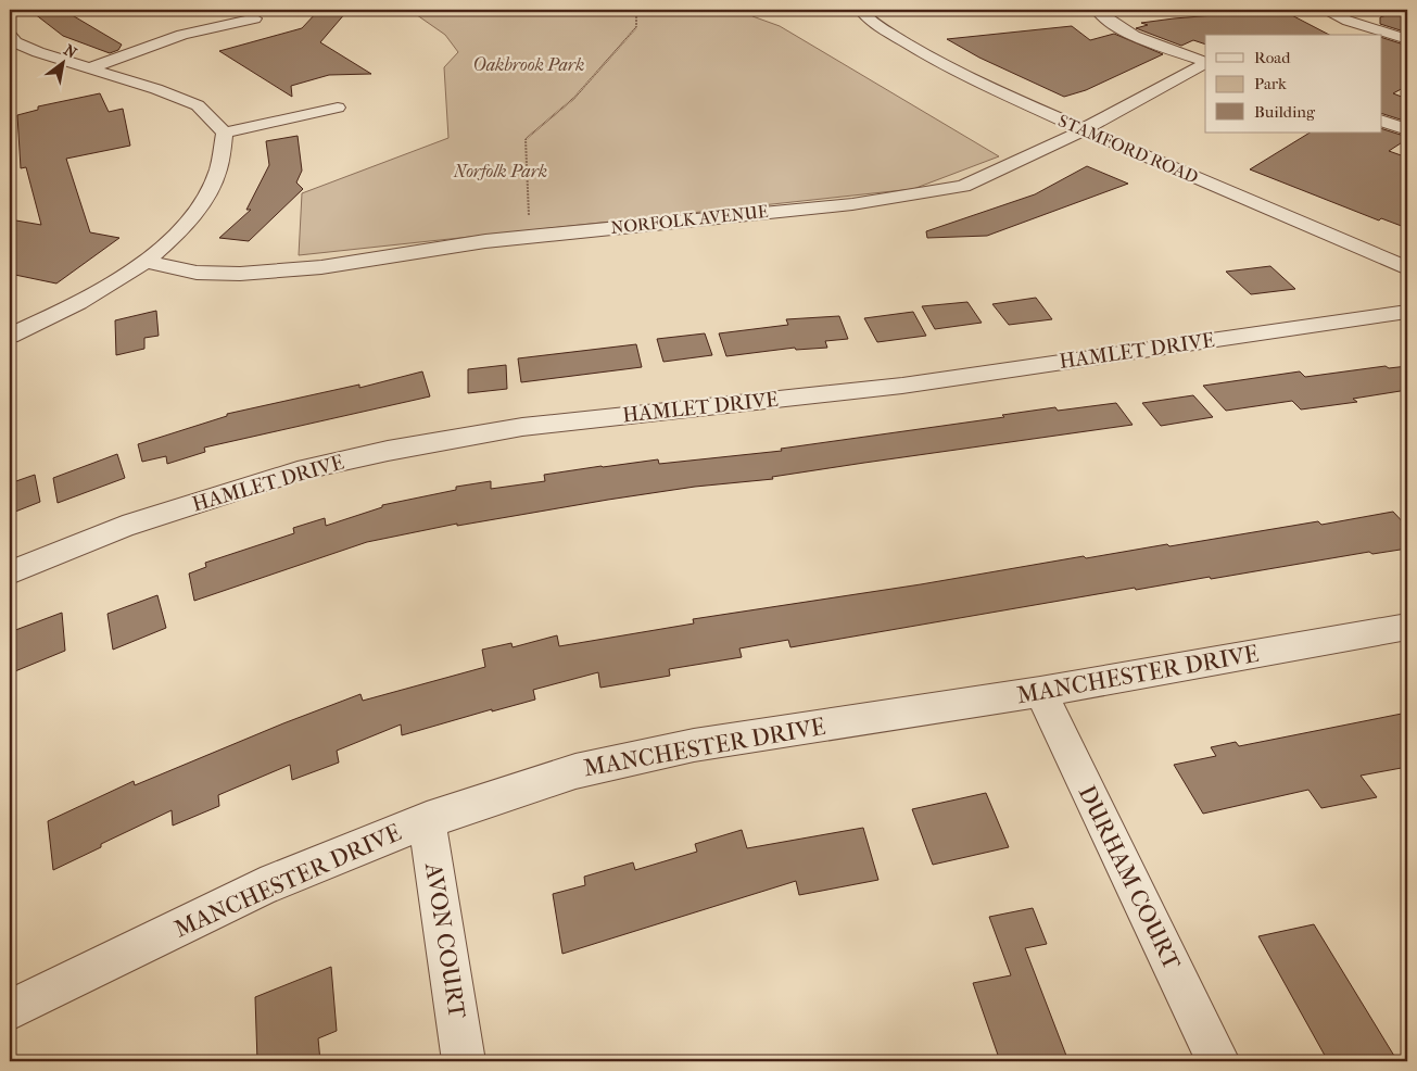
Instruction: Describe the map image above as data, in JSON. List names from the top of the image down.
{
  "streets": {
    "street": [
      "STAMFORD ROAD",
      "NORFOLK AVENUE",
      "HAMLET DRIVE",
      "MANCHESTER DRIVE",
      "DURHAM COURT",
      "AVON COURT"
    ]
  },
  "crossings": [
    ["STAMFORD ROAD", "NORFOLK AVENUE"],
    ["MANCHESTER DRIVE", "DURHAM COURT"],
    ["MANCHESTER DRIVE", "AVON COURT"]
  ],
  "parks": ["Oakbrook Park", "Norfolk Park"],
  "legend": ["Road", "Park", "Building"],
  "north": "top right"
}
